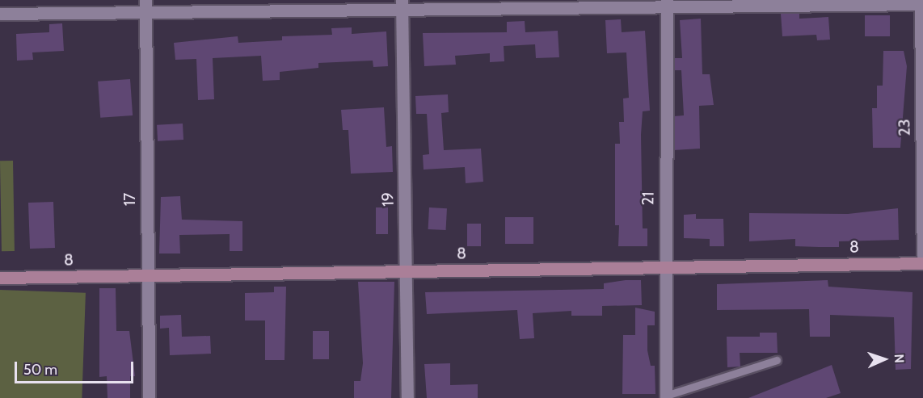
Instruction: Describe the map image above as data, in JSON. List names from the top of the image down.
{
  "streets": {
    "street": [
      "23",
      "21",
      "17",
      "19",
      "8"
    ]
  },
  "crossings": [
    ["21", "8"],
    ["17", "8"],
    ["19", "8"]
  ],
  "scale_bar": "50 m",
  "north": "right"
}
